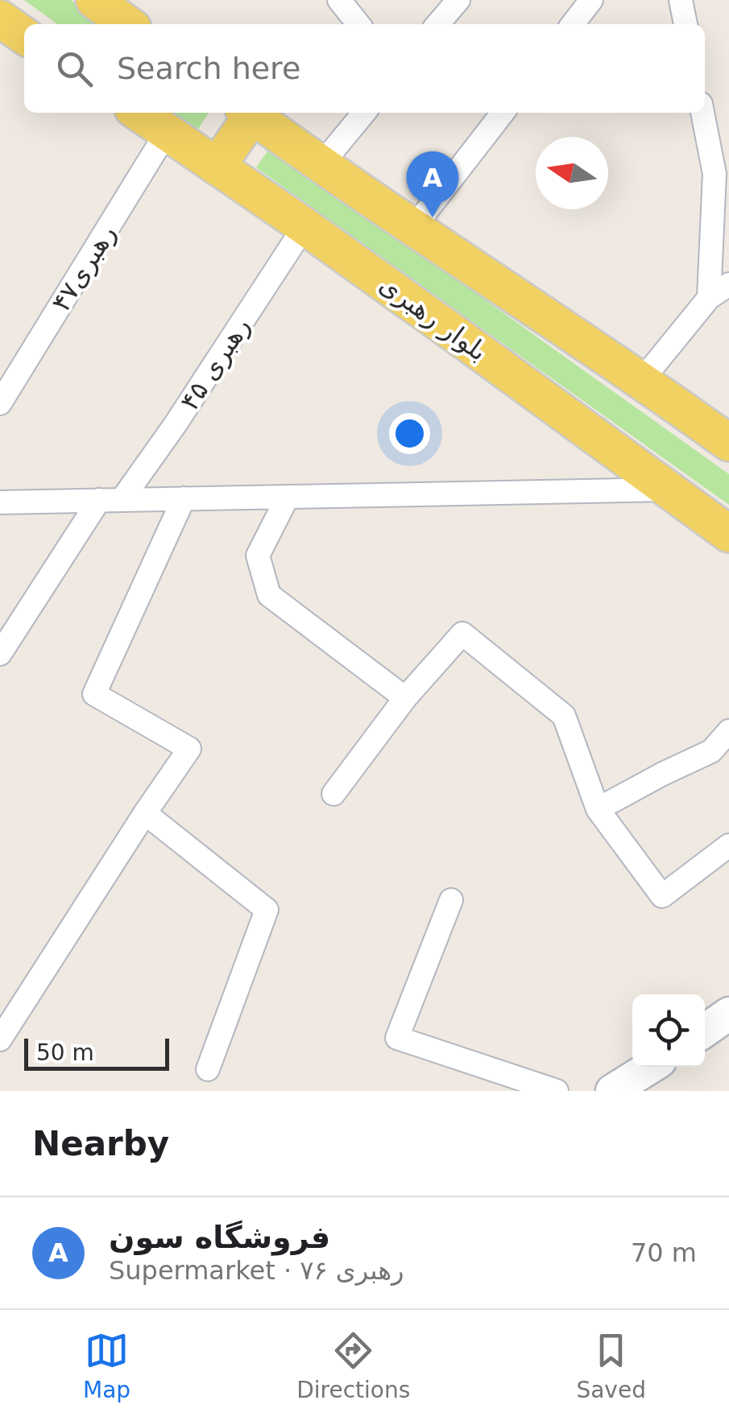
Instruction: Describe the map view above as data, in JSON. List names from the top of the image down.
{
  "streets": {
    "main road": ["بلوار رهبری"],
    "street": ["۴۷رهبری", "رهبری ۴۵"]
  },
  "crossings": [
    ["۴۷رهبری", "بلوار رهبری"],
    ["بلوار رهبری", "رهبری ۴۵"]
  ],
  "scale_bar": "50 m",
  "north": "left",
  "page": {
    "search": "Search here",
    "pins": "A",
    "scale": "50 m",
    "heading": "Nearby",
    "list": [
      {
        "mark": "A",
        "name": "فروشگاه سون",
        "note": "Supermarket · رهبری ۷۶",
        "value": "70 m"
      }
    ],
    "nav": ["Map", "Directions", "Saved"]
  }
}
